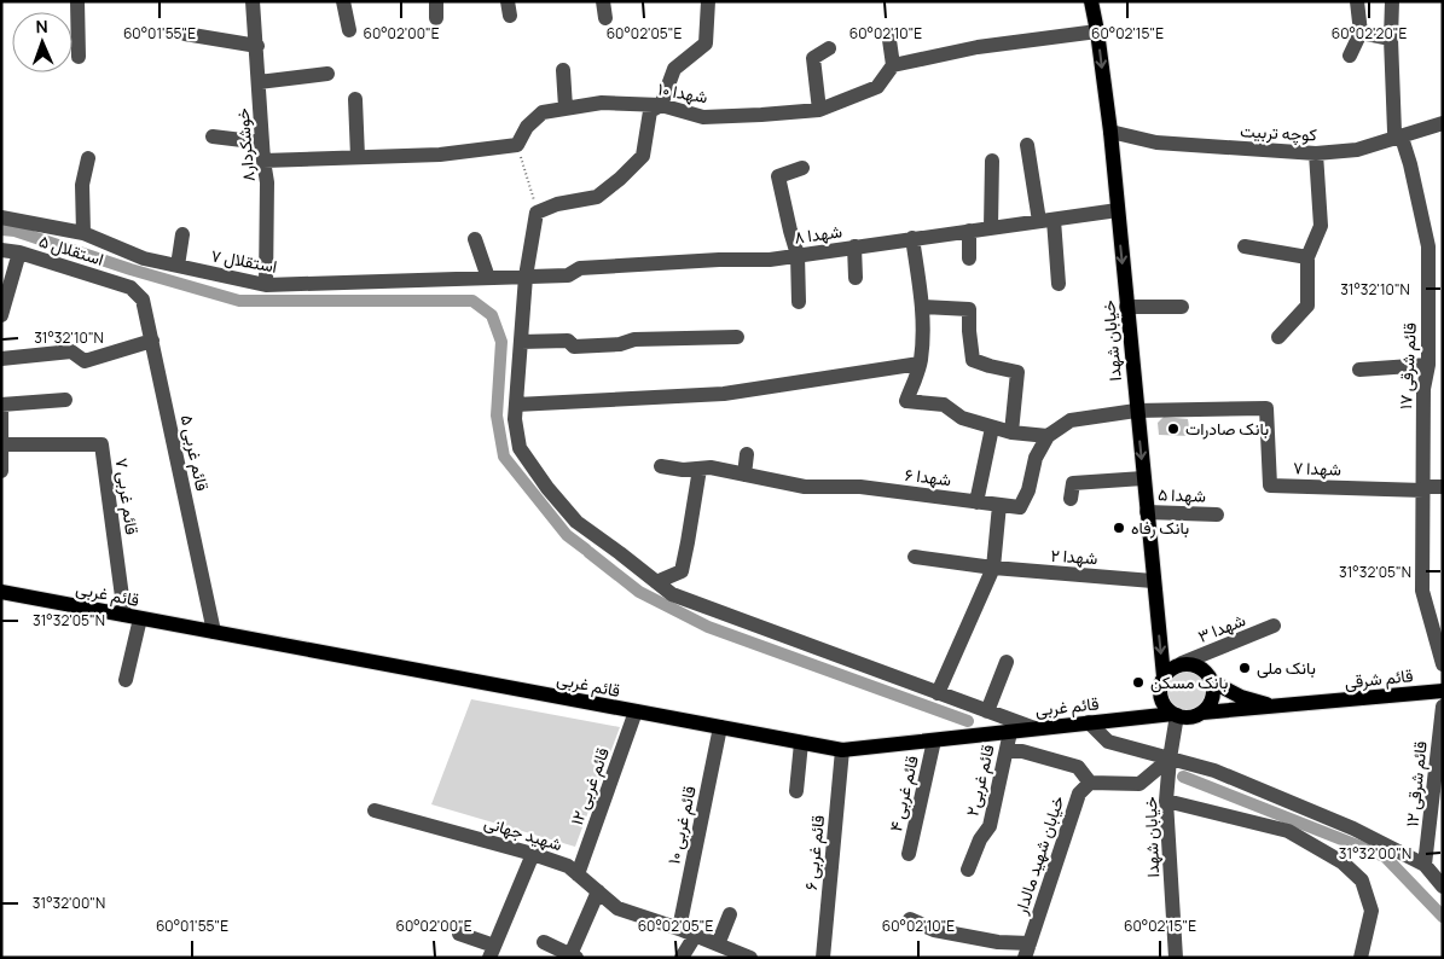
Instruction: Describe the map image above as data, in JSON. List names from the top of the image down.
{
  "streets": {
    "main road": ["خیابان شهدا", "قائم غربی", "قائم شرقی"],
    "street": [
      "شهدا ۱۰",
      "کوچه تربیت",
      "خوشکردار۸",
      "شهدا ۸",
      "استقلال ۵",
      "استقلال ۷",
      "قائم شرقی ۱۷",
      "قائم غربی ۵",
      "شهدا ۷",
      "شهدا ۶",
      "شهدا ۵",
      "قائم غربی ۷",
      "شهدا ۲",
      "شهدا ۳",
      "۲قائم غربی",
      "قائم شرقی ۱۲",
      "قائم غربی ۱۲",
      "قائم غربی ۴",
      "قائم غربی ۱۰",
      "شهید جهانی",
      "قائم غربی ۶",
      "خیابان شهید مالدار"
    ]
  },
  "crossings": [
    ["کوچه تربیت", "خیابان شهدا"],
    ["کوچه تربیت", "قائم شرقی ۱۷"],
    ["خوشکردار۸", "استقلال ۷"],
    ["شهدا ۸", "استقلال ۷"],
    ["شهدا ۸", "خیابان شهدا"],
    ["استقلال ۵", "قائم غربی ۵"],
    ["خیابان شهدا", "شهدا ۷"],
    ["خیابان شهدا", "شهدا ۶"],
    ["خیابان شهدا", "شهدا ۵"],
    ["خیابان شهدا", "شهدا ۲"],
    ["خیابان شهدا", "قائم غربی"],
    ["خیابان شهدا", "شهدا ۳"],
    ["خیابان شهدا", "قائم شرقی"],
    ["قائم شرقی ۱۷", "شهدا ۷"],
    ["قائم غربی ۵", "قائم غربی"],
    ["شهدا ۷", "شهدا ۶"],
    ["قائم غربی ۷", "قائم غربی"],
    ["قائم غربی", "شهدا ۳"],
    ["قائم غربی", "قائم شرقی"],
    ["قائم غربی", "۲قائم غربی"],
    ["قائم غربی", "قائم غربی ۱۲"],
    ["قائم غربی", "قائم غربی ۴"],
    ["قائم غربی", "قائم غربی ۱۰"],
    ["قائم غربی", "قائم غربی ۶"],
    ["شهدا ۳", "قائم شرقی"],
    ["قائم غربی ۱۲", "شهید جهانی"],
    ["قائم غربی ۱۰", "شهید جهانی"]
  ],
  "one_way": ["خیابان شهدا"],
  "places": [
    "بانک صادرات",
    "بانک رفاه",
    "بانک ملی",
    "بانک مسکن"
  ],
  "north": "top",
  "coordinates": [
    "60°01'55\"E",
    "60°02'00\"E",
    "60°02'05\"E",
    "60°02'10\"E",
    "60°02'15\"E",
    "60°02'20\"E",
    "31°32'10\"N",
    "31°32'05\"N",
    "31°32'00\"N"
  ]
}
